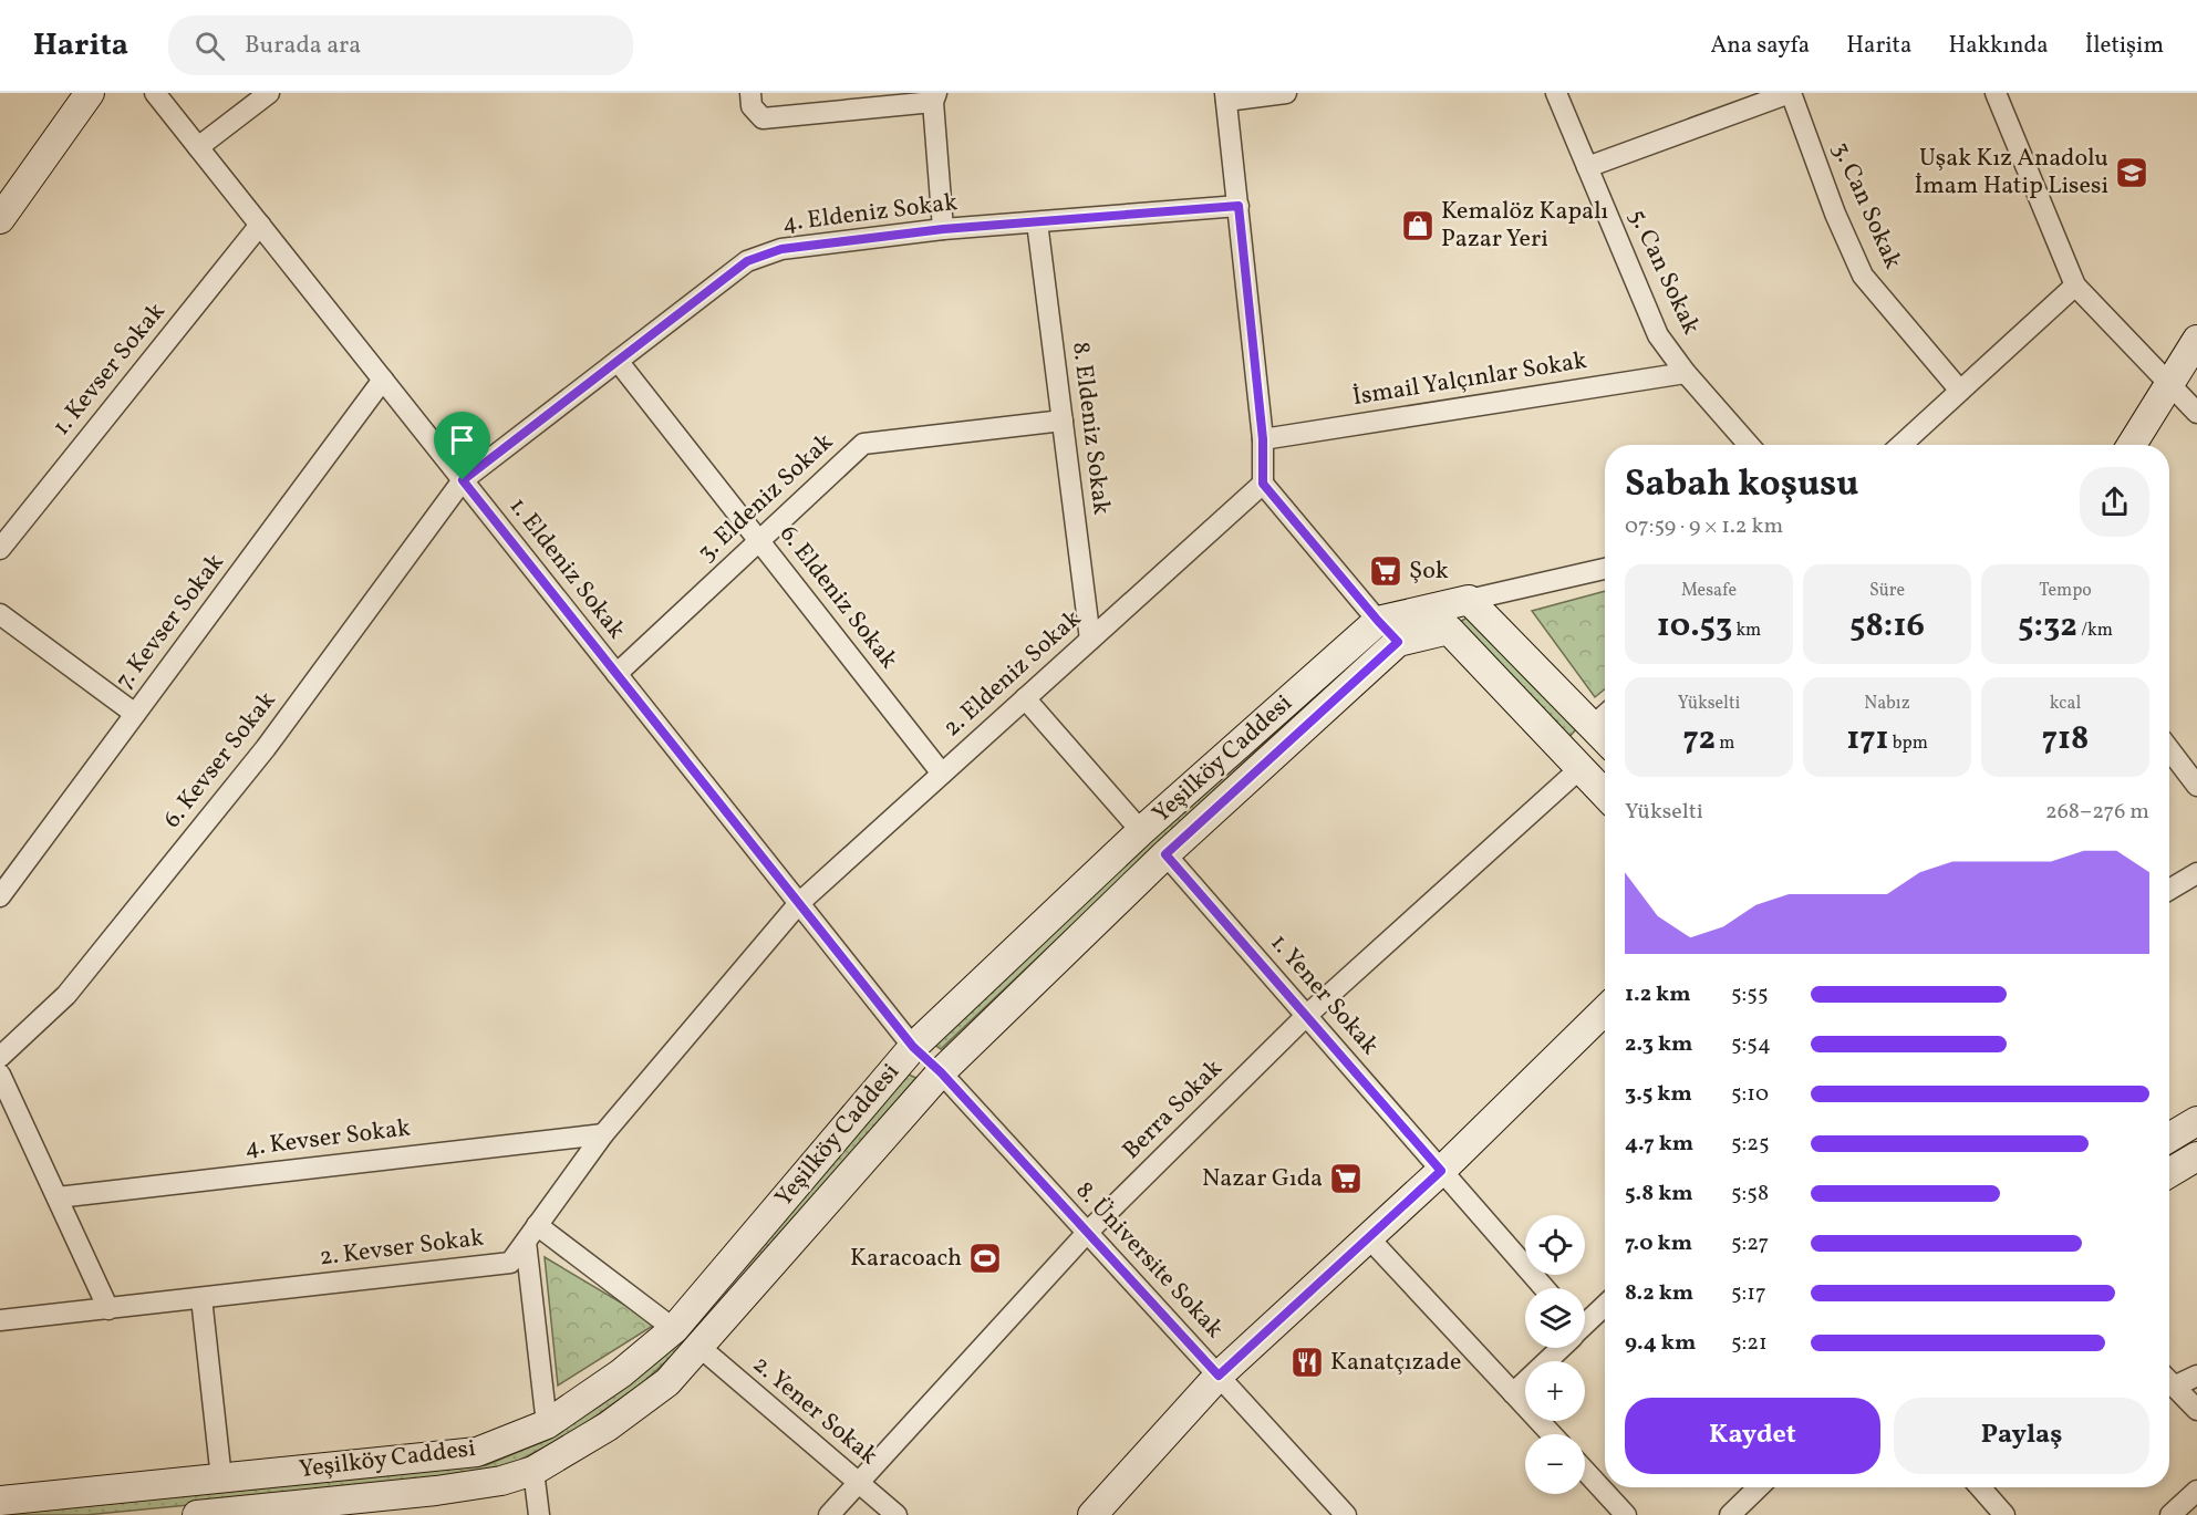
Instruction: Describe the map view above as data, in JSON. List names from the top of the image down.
{
  "streets": {
    "street": [
      "3. Can Sokak",
      "4. Eldeniz Sokak",
      "5. Can Sokak",
      "1. Kevser Sokak",
      "İsmail Yalçınlar Sokak",
      "8. Eldeniz Sokak",
      "3. Eldeniz Sokak",
      "1. Eldeniz Sokak",
      "6. Eldeniz Sokak",
      "7. Kevser Sokak",
      "2. Eldeniz Sokak",
      "Yeşilköy Caddesi",
      "6. Kevser Sokak",
      "1. Yener Sokak",
      "Berra Sokak",
      "4. Kevser Sokak",
      "2. Kevser Sokak",
      "8. Üniversite Sokak",
      "2. Yener Sokak"
    ]
  },
  "crossings": [
    ["4. Eldeniz Sokak", "8. Eldeniz Sokak"],
    ["4. Eldeniz Sokak", "1. Eldeniz Sokak"],
    ["4. Eldeniz Sokak", "6. Eldeniz Sokak"],
    ["4. Eldeniz Sokak", "6. Kevser Sokak"],
    ["5. Can Sokak", "İsmail Yalçınlar Sokak"],
    ["1. Kevser Sokak", "1. Eldeniz Sokak"],
    ["8. Eldeniz Sokak", "3. Eldeniz Sokak"],
    ["8. Eldeniz Sokak", "2. Eldeniz Sokak"],
    ["3. Eldeniz Sokak", "1. Eldeniz Sokak"],
    ["3. Eldeniz Sokak", "6. Eldeniz Sokak"],
    ["1. Eldeniz Sokak", "7. Kevser Sokak"],
    ["1. Eldeniz Sokak", "2. Eldeniz Sokak"],
    ["1. Eldeniz Sokak", "Yeşilköy Caddesi"],
    ["1. Eldeniz Sokak", "6. Kevser Sokak"],
    ["1. Eldeniz Sokak", "2. Kevser Sokak"],
    ["6. Eldeniz Sokak", "2. Eldeniz Sokak"],
    ["2. Eldeniz Sokak", "2. Kevser Sokak"],
    ["Yeşilköy Caddesi", "1. Yener Sokak"],
    ["Yeşilköy Caddesi", "8. Üniversite Sokak"],
    ["Yeşilköy Caddesi", "2. Yener Sokak"],
    ["1. Yener Sokak", "Berra Sokak"],
    ["Berra Sokak", "8. Üniversite Sokak"],
    ["Berra Sokak", "2. Yener Sokak"],
    ["4. Kevser Sokak", "2. Kevser Sokak"]
  ],
  "places": {
    "school or university": ["Uşak Kız Anadolu İmam Hatip Lisesi"],
    "shop": ["Kemalöz Kapalı Pazar Yeri"],
    "supermarket": ["Şok", "Nazar Gıda"],
    "sports": ["Karacoach"],
    "restaurant": ["Kanatçızade"]
  },
  "page": {
    "header": "Harita",
    "search": "Burada ara",
    "nav": [
      "Ana sayfa",
      "Harita",
      "Hakkında",
      "İletişim"
    ],
    "heading": ["Sabah koşusu", "07:59 · 9 × 1.2 km"],
    "stats": [
      ["Mesafe", "10.53 km"],
      ["Süre", "58:16"],
      ["Tempo", "5:32 /km"],
      ["Yükselti", "72 m"],
      ["Nabız", "171 bpm"],
      ["kcal", "718"]
    ],
    "chart": ["Yükselti", "268–276 m"],
    "list": [
      {
        "name": "1.2 km",
        "note": "5:55"
      },
      {
        "name": "2.3 km",
        "note": "5:54"
      },
      {
        "name": "3.5 km",
        "note": "5:10"
      },
      {
        "name": "4.7 km",
        "note": "5:25"
      },
      {
        "name": "5.8 km",
        "note": "5:58"
      },
      {
        "name": "7.0 km",
        "note": "5:27"
      },
      {
        "name": "8.2 km",
        "note": "5:17"
      },
      {
        "name": "9.4 km",
        "note": "5:21"
      }
    ],
    "map_buttons": ["+", "−"],
    "buttons": ["Kaydet", "Paylaş"]
  }
}
